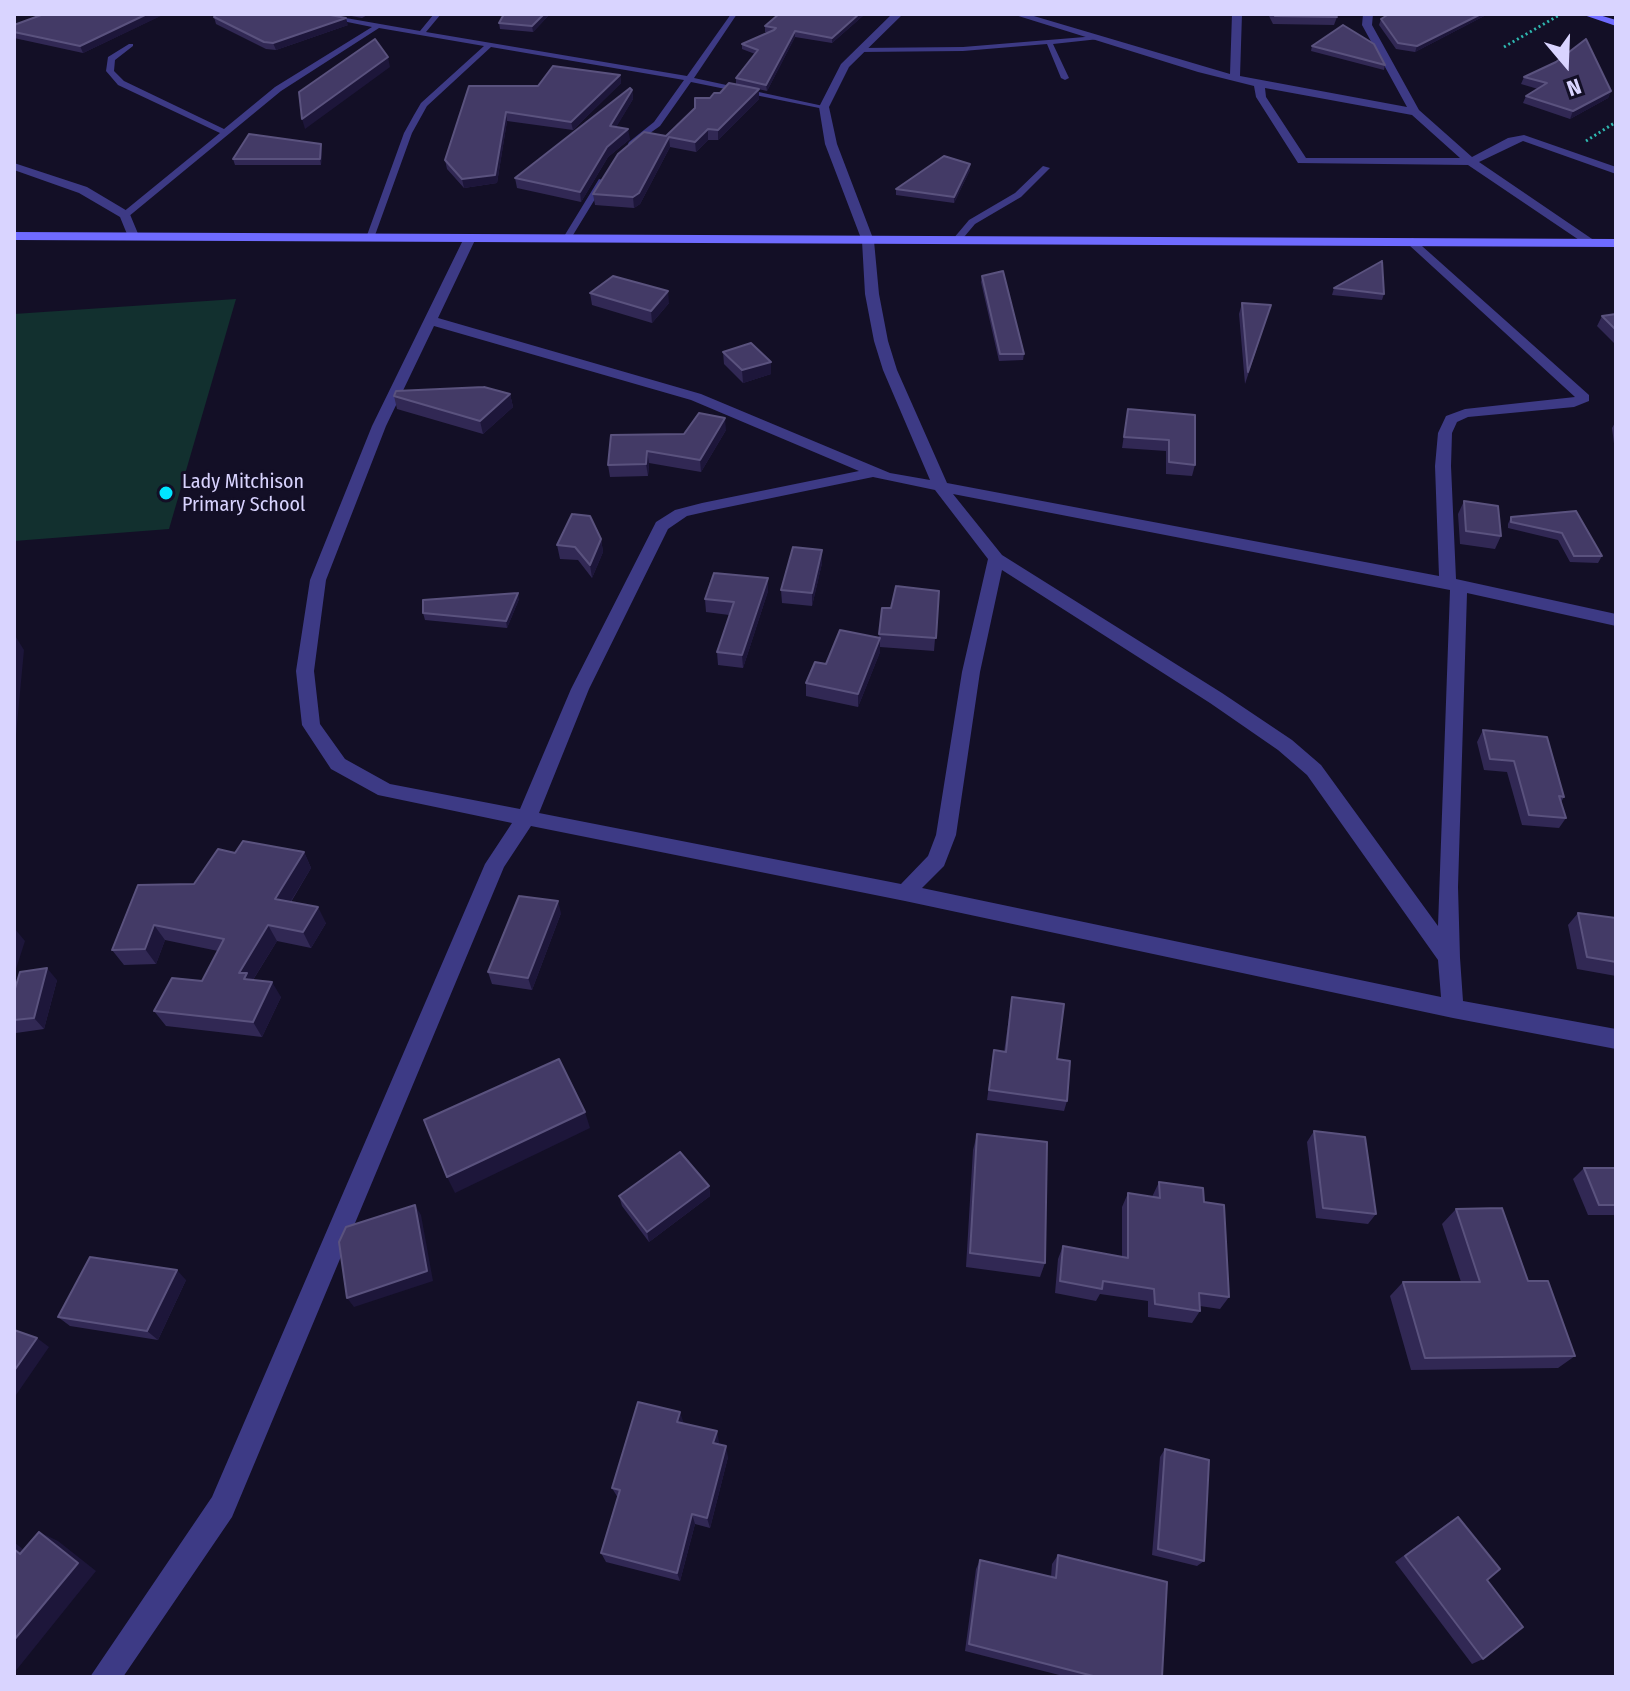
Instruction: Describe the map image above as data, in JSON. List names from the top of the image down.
{
  "places": ["Lady Mitchison Primary School"],
  "north": "bottom"
}
